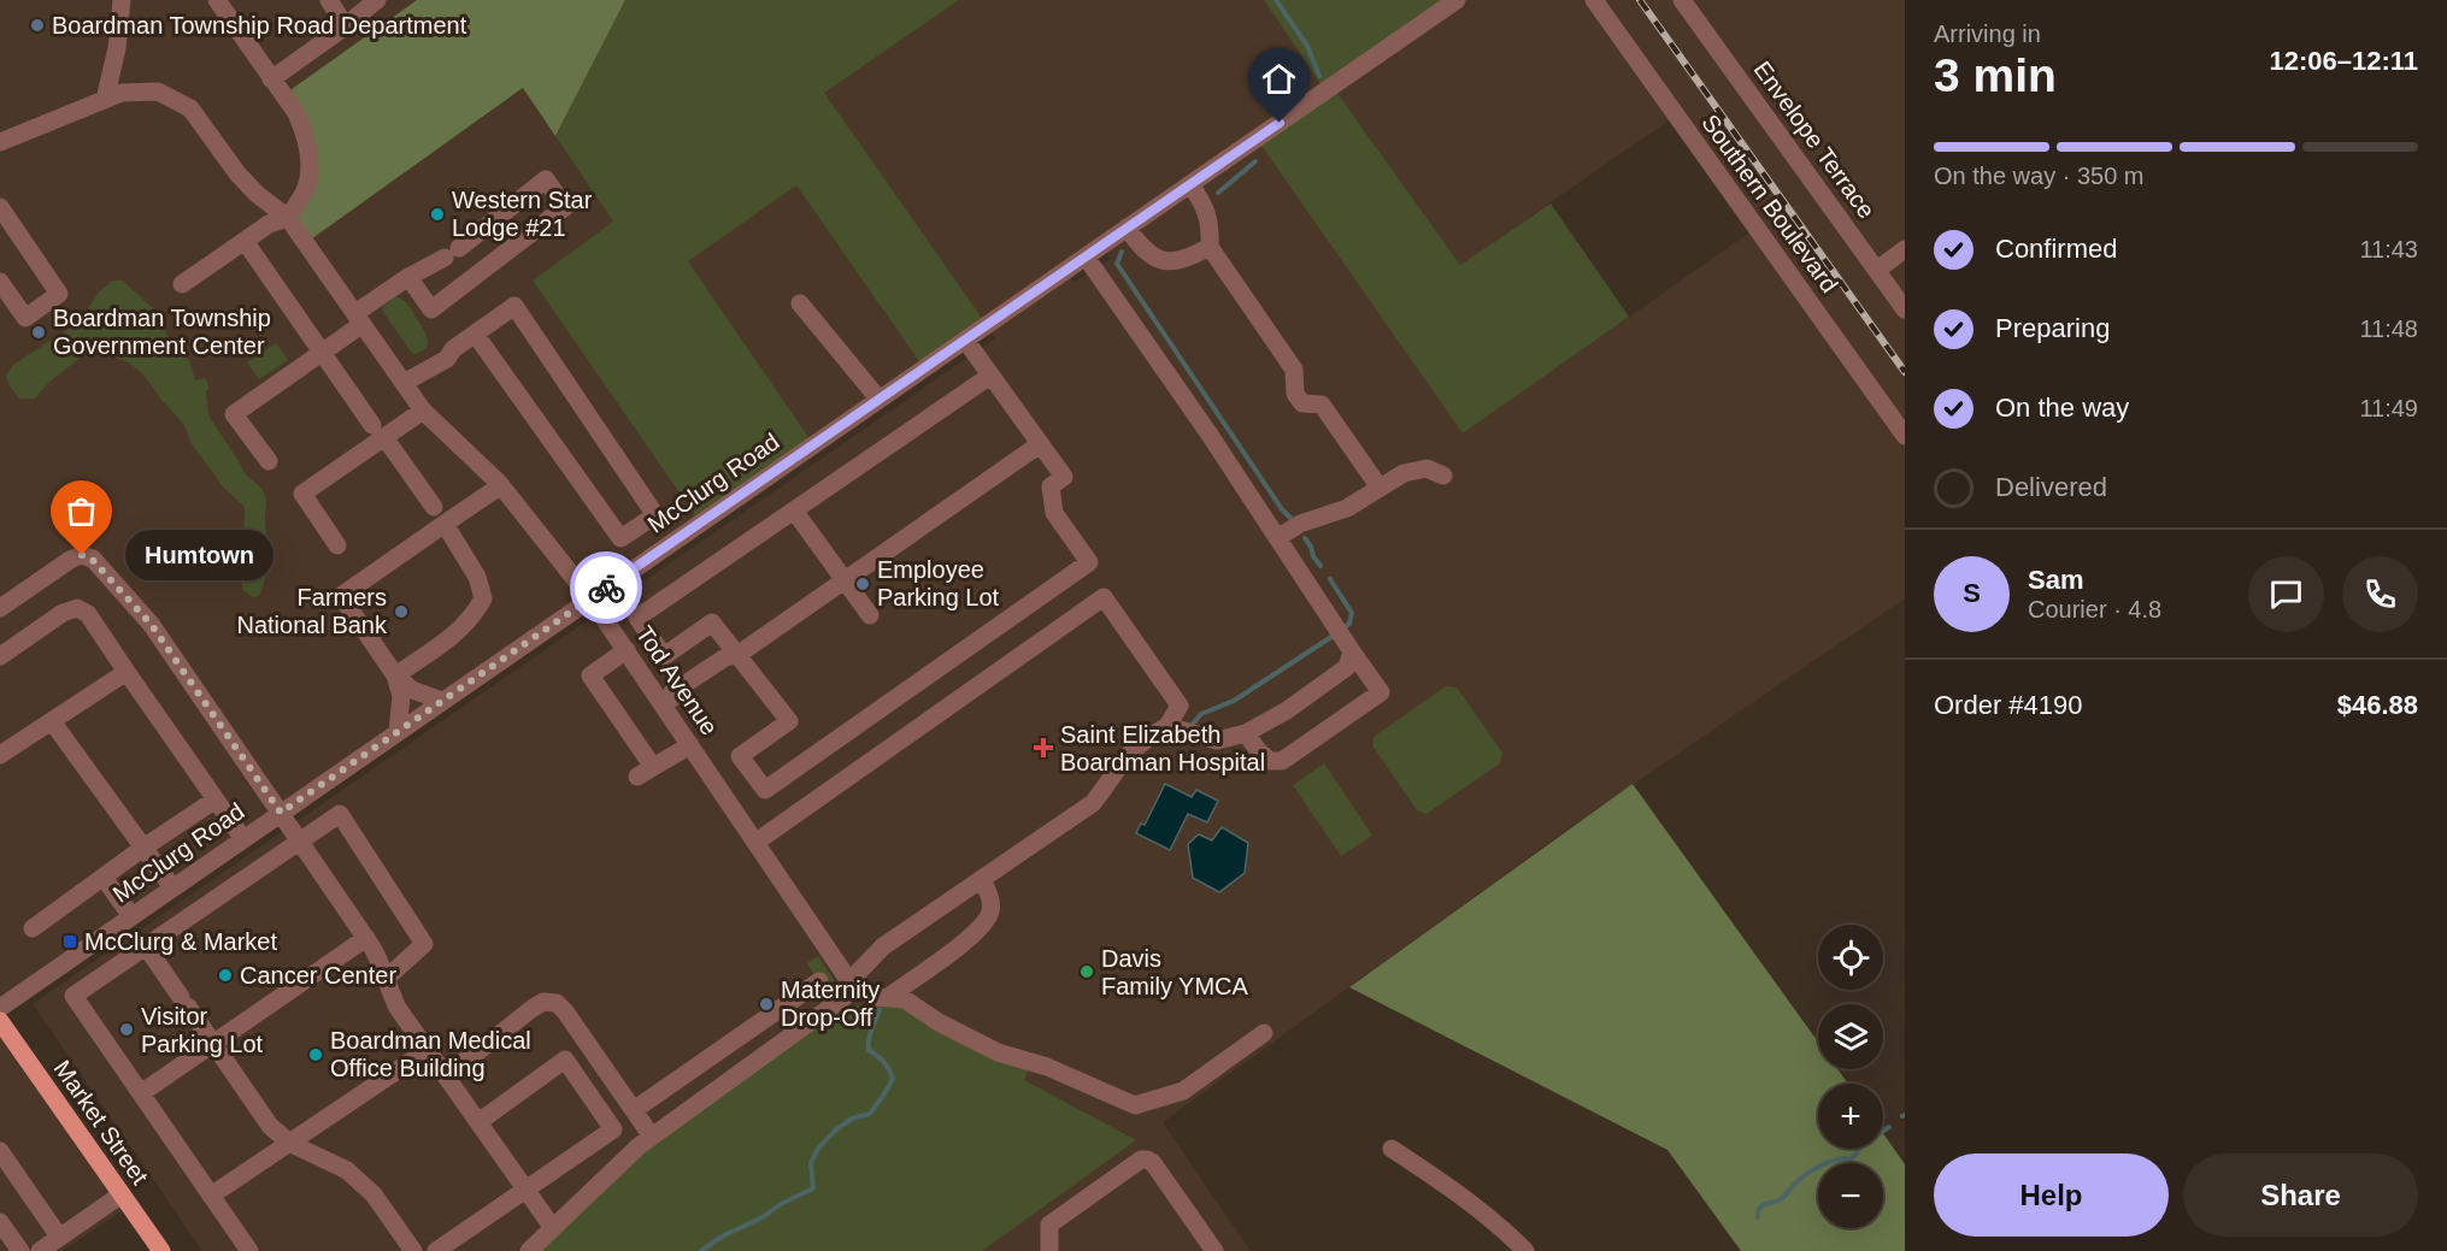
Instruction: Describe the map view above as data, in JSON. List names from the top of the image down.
{
  "streets": {
    "main road": ["Market Street"],
    "street": [
      "Envelope Terrace",
      "Southern Boulevard",
      "McClurg Road",
      "Tod Avenue"
    ]
  },
  "crossings": [
    ["McClurg Road", "Tod Avenue"]
  ],
  "places": {
    "other": [
      "Boardman Township Road Department",
      "Western Star Lodge #21",
      "Boardman Township Government Center",
      "Humtown",
      "Employee Parking Lot",
      "Farmers National Bank",
      "Davis Family YMCA",
      "Cancer Center",
      "Maternity Drop-Off",
      "Visitor Parking Lot",
      "Boardman Medical Office Building"
    ],
    "health": ["Saint Elizabeth Boardman Hospital"],
    "transit": ["McClurg & Market"]
  },
  "page": {
    "heading": ["3 min", "Arriving in", "12:06–12:11"],
    "panel": [
      "Sam",
      "Courier · 4.8",
      "Order #4190",
      "$46.88"
    ],
    "bar": "On the way · 350 m",
    "list": [
      ["Confirmed", "11:43"],
      ["Preparing", "11:48"],
      ["On the way", "11:49"],
      "Delivered"
    ],
    "bubble": "Humtown",
    "round": "S",
    "map_buttons": ["+", "−"],
    "buttons": ["Help", "Share"]
  }
}
